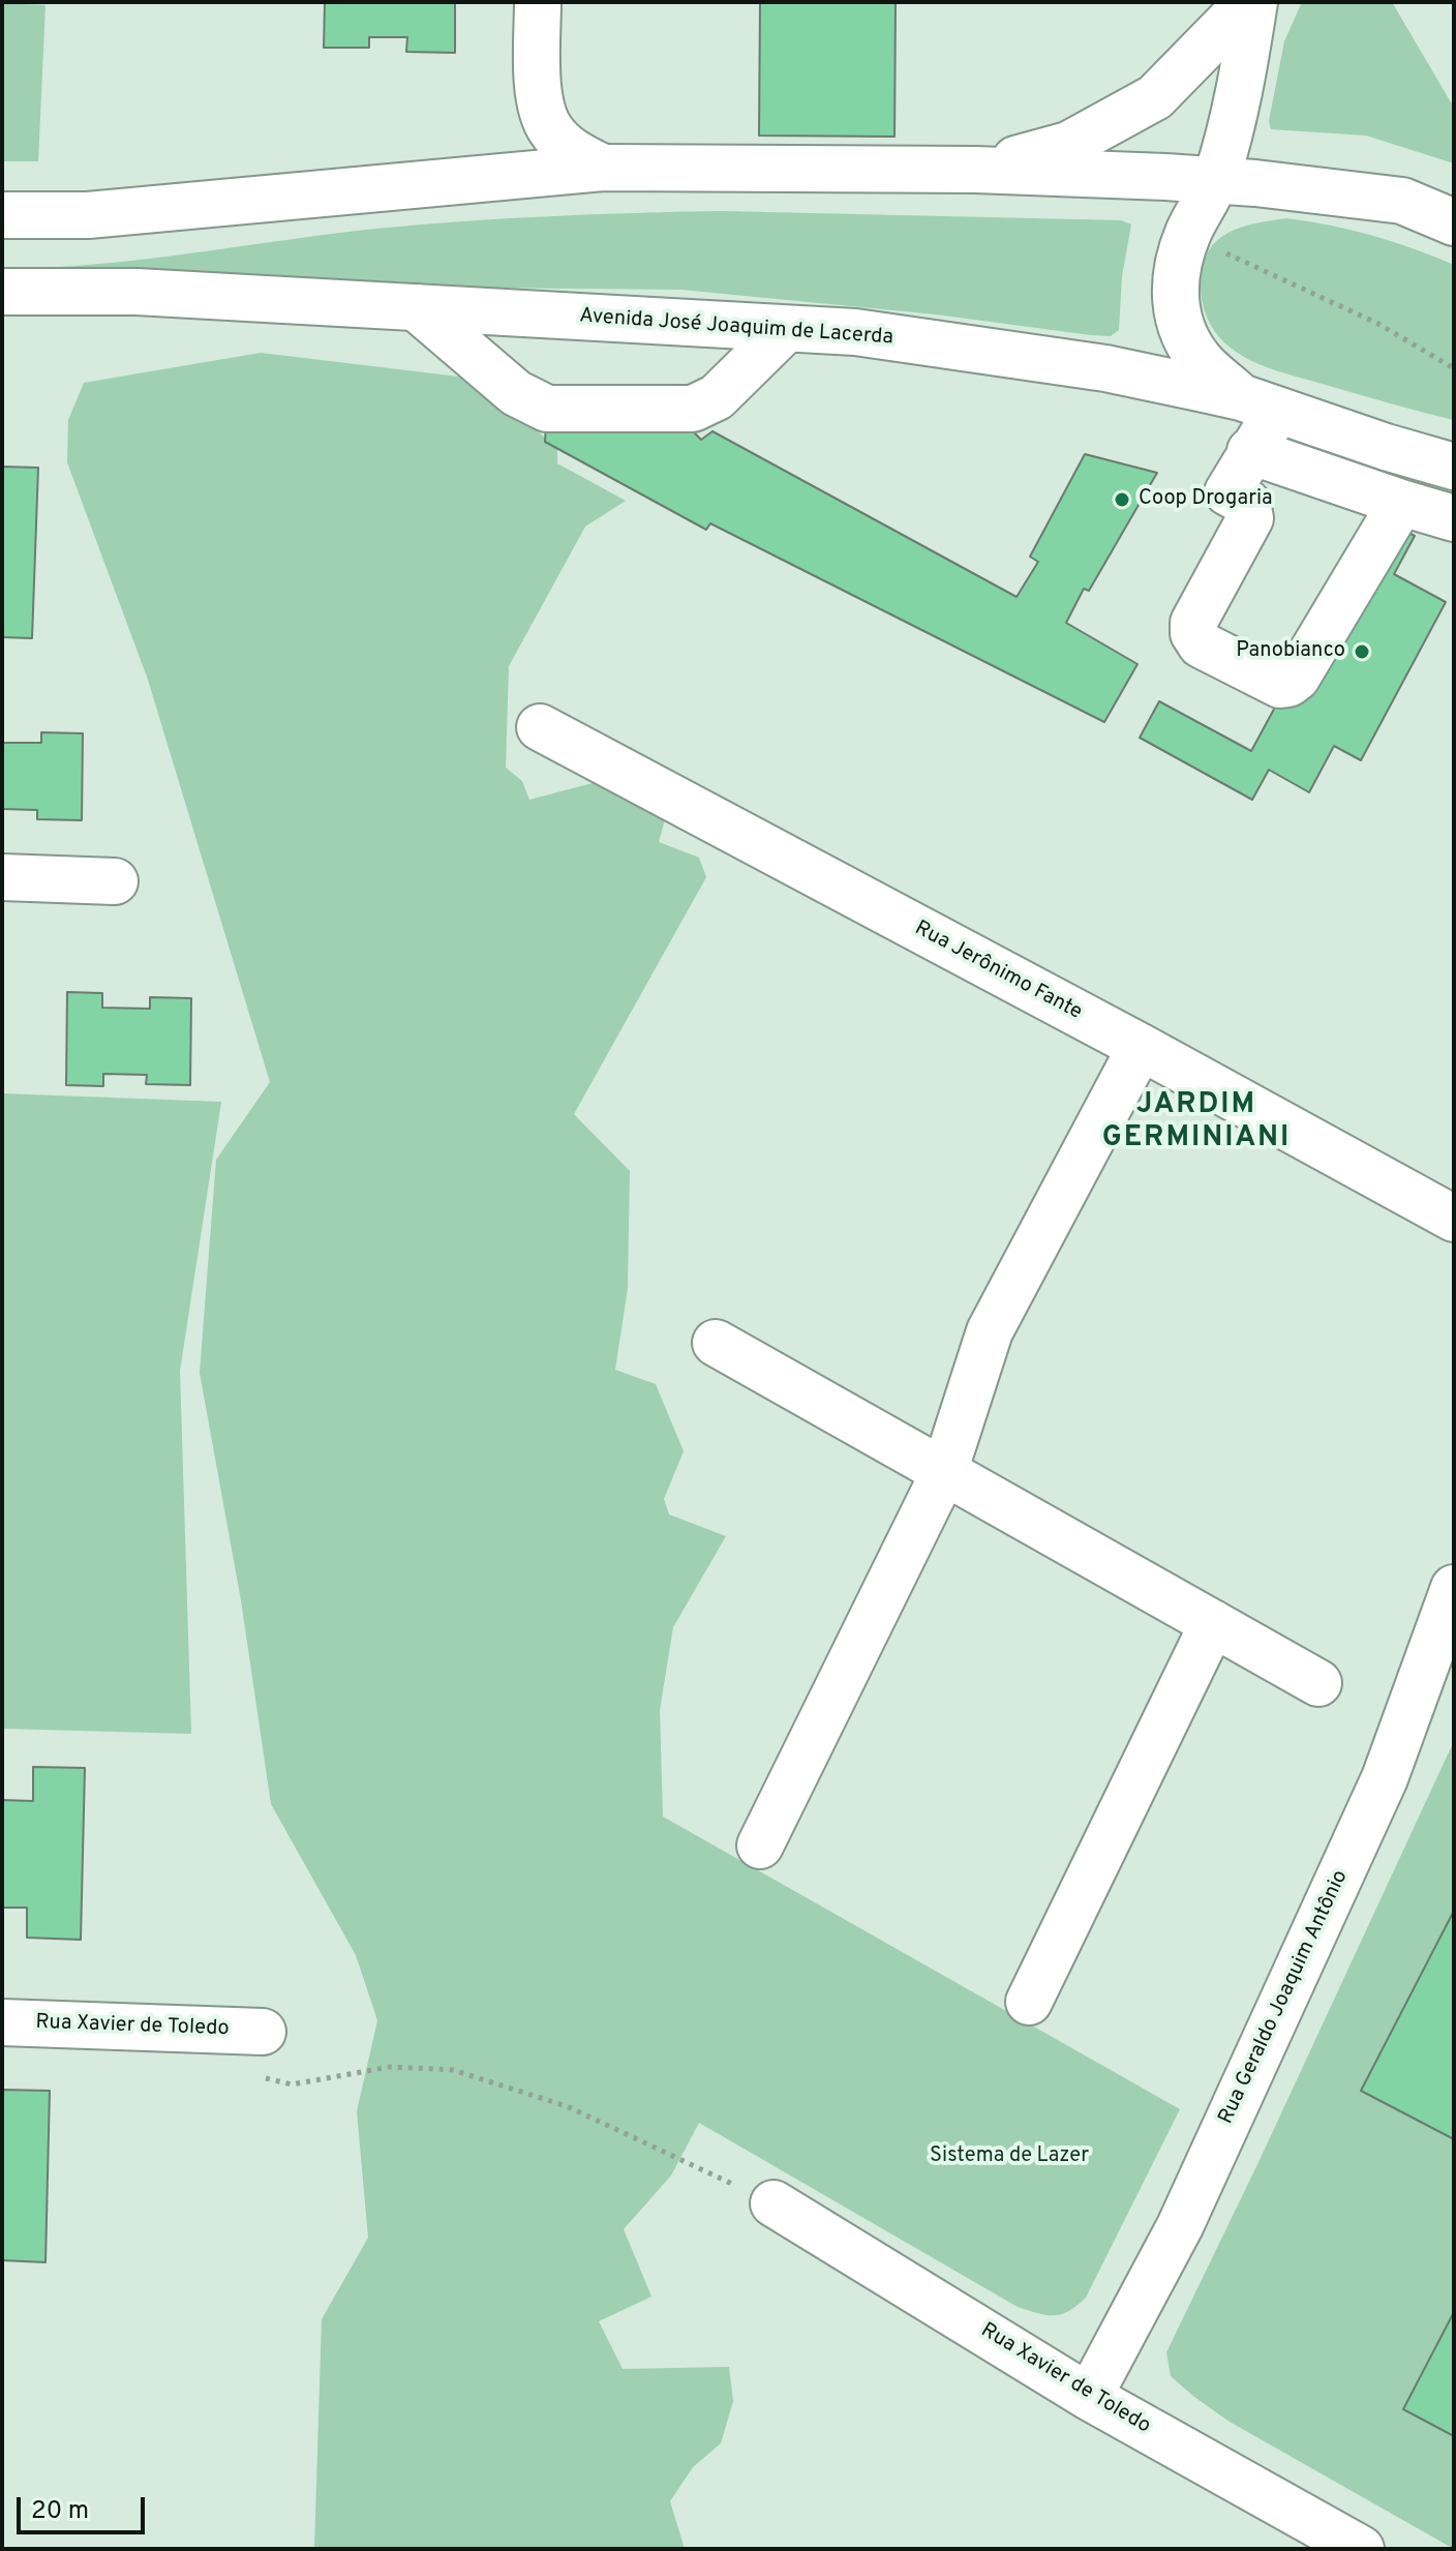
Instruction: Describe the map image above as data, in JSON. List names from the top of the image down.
{
  "streets": {
    "street": [
      "Avenida José Joaquim de Lacerda",
      "Rua Jerônimo Fante",
      "Rua Geraldo Joaquim Antônio",
      "Rua Xavier de Toledo"
    ]
  },
  "crossings": [
    ["Rua Geraldo Joaquim Antônio", "Rua Xavier de Toledo"]
  ],
  "districts": ["JARDIM GERMINIANI"],
  "parks": ["Sistema de Lazer"],
  "places": ["Coop Drogaria", "Panobianco"],
  "scale_bar": "20 m"
}
